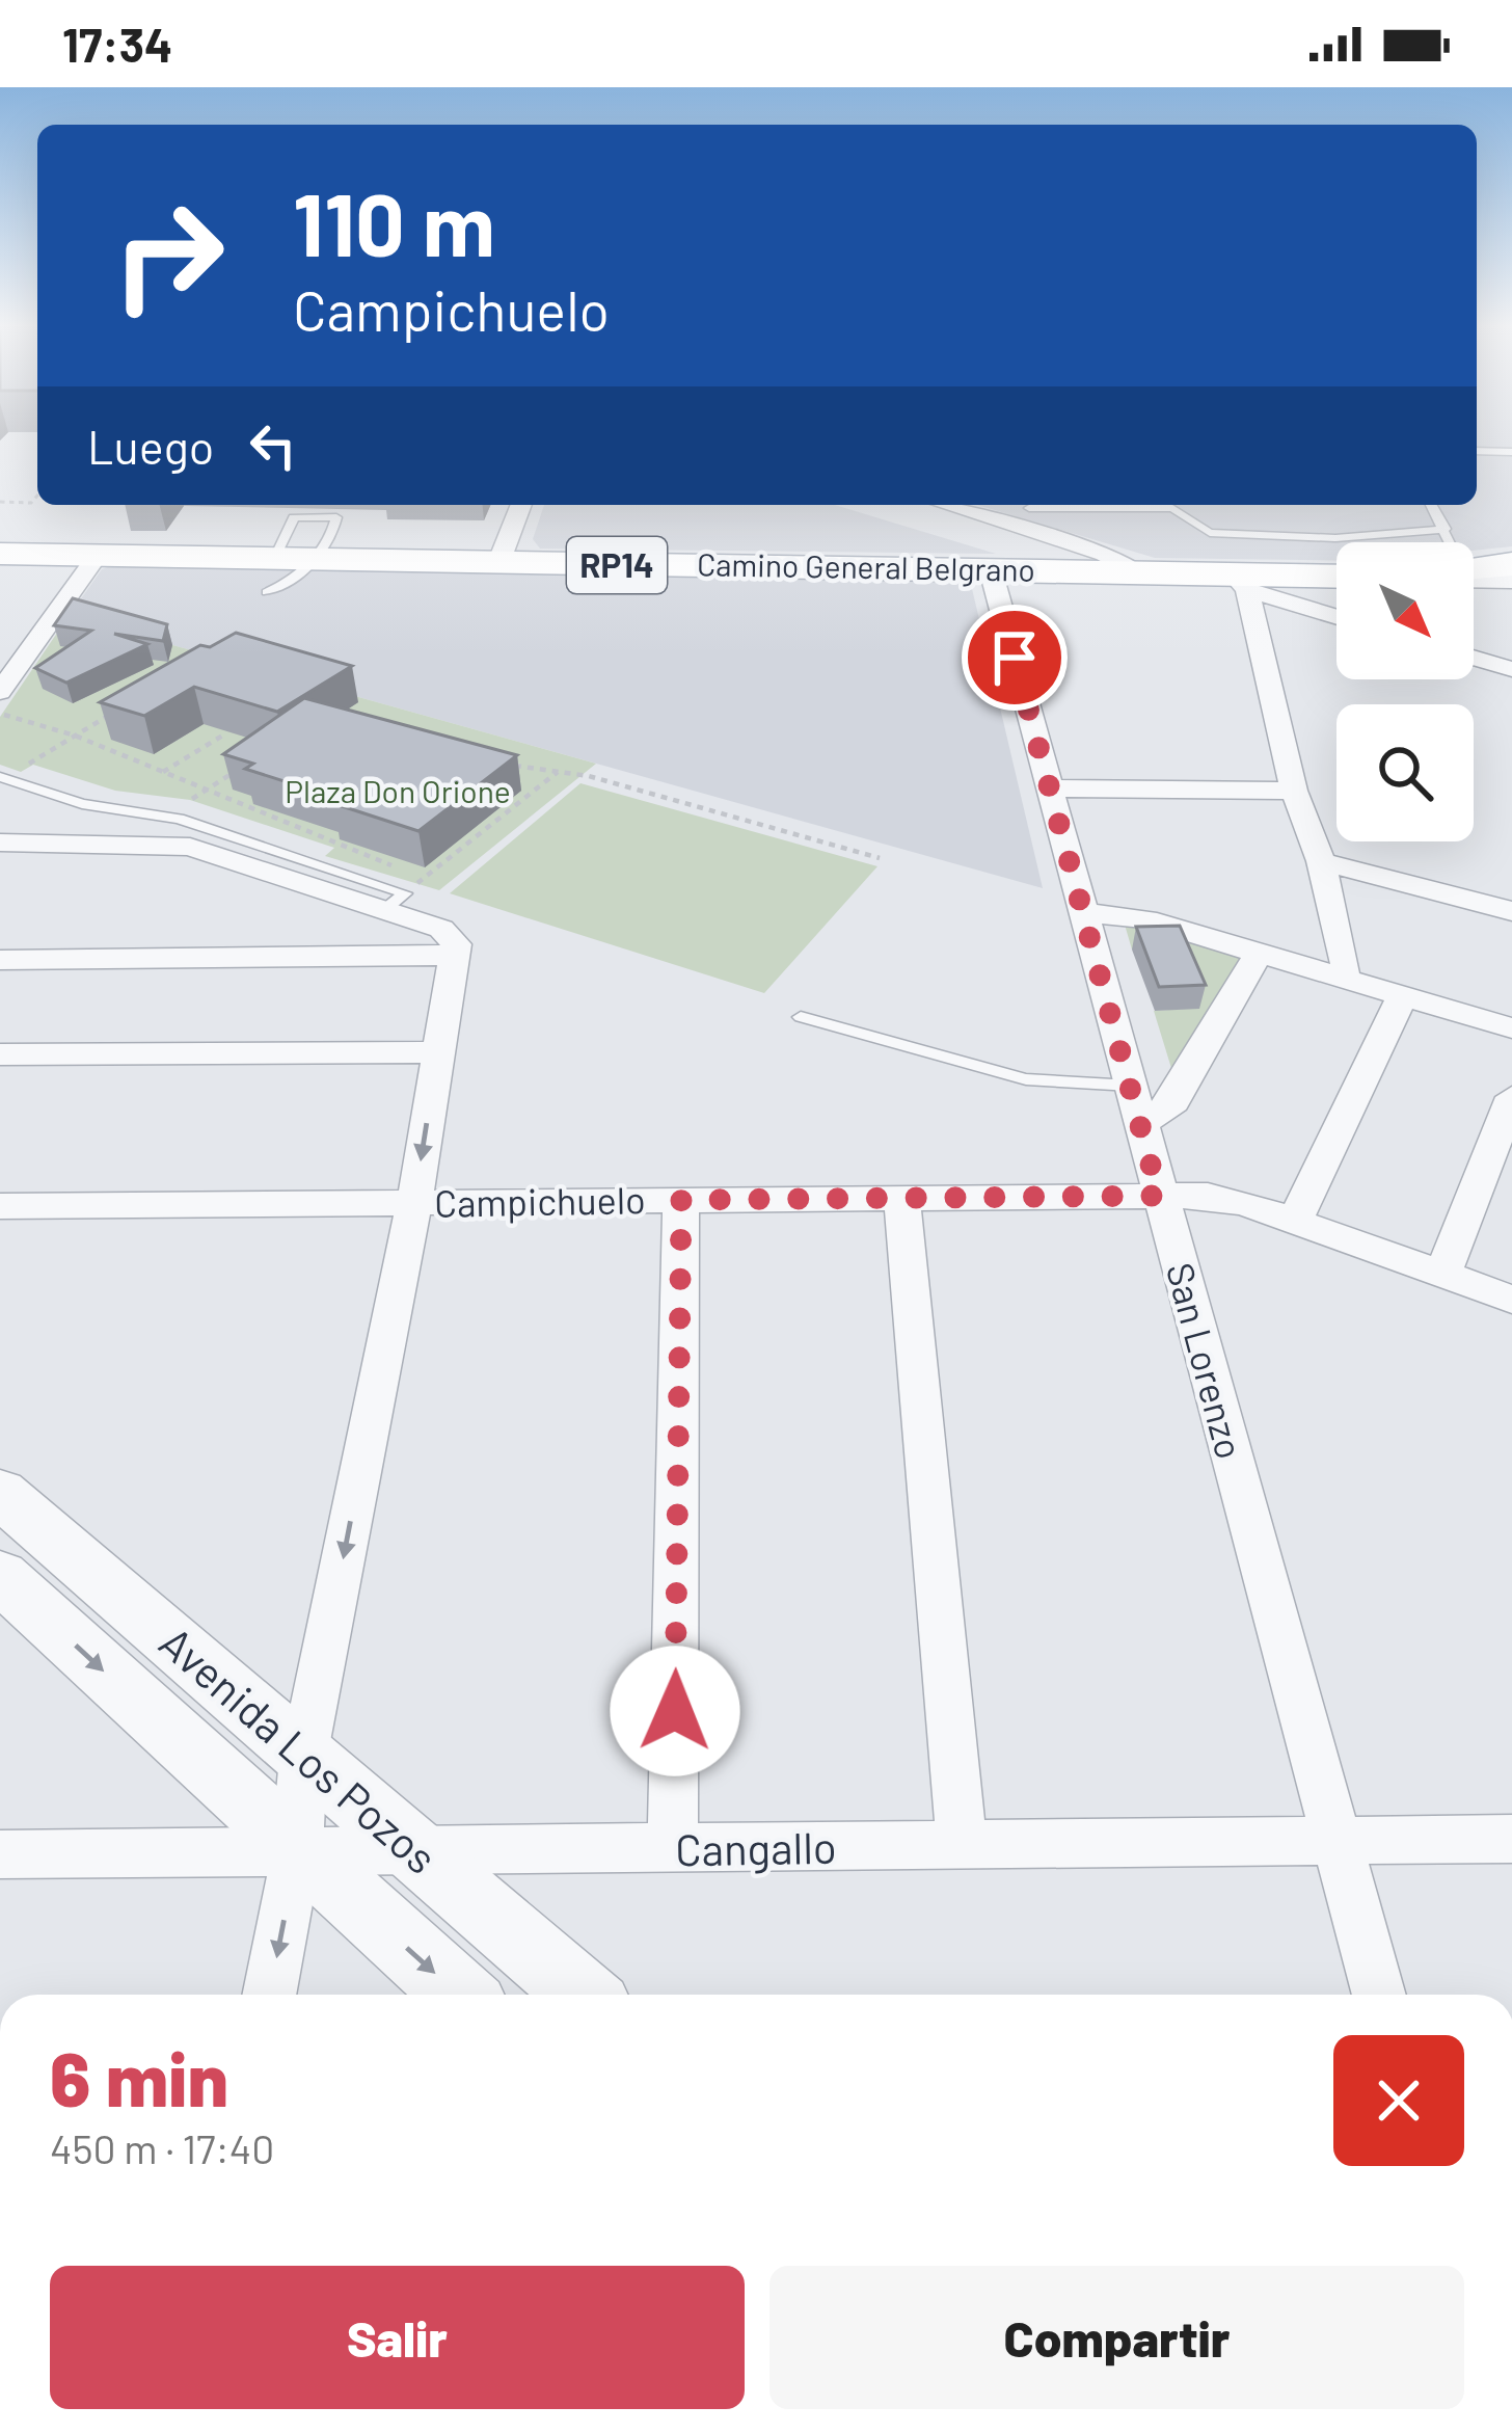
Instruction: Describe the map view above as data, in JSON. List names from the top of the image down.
{
  "streets": {
    "main road": ["RP14", "Camino General Belgrano"],
    "street": [
      "Campichuelo",
      "San Lorenzo",
      "Avenida Los Pozos",
      "Cangallo"
    ]
  },
  "crossings": [
    ["Camino General Belgrano", "San Lorenzo"],
    ["Campichuelo", "San Lorenzo"],
    ["San Lorenzo", "Cangallo"],
    ["Avenida Los Pozos", "Cangallo"]
  ],
  "parks": ["Plaza Don Orione"],
  "north": "bottom right",
  "page": {
    "status": "17:34",
    "turn": ["110 m", "Campichuelo"],
    "then": "Luego",
    "heading": ["6 min", "450 m · 17:40"],
    "buttons": ["Salir", "Compartir"]
  }
}
